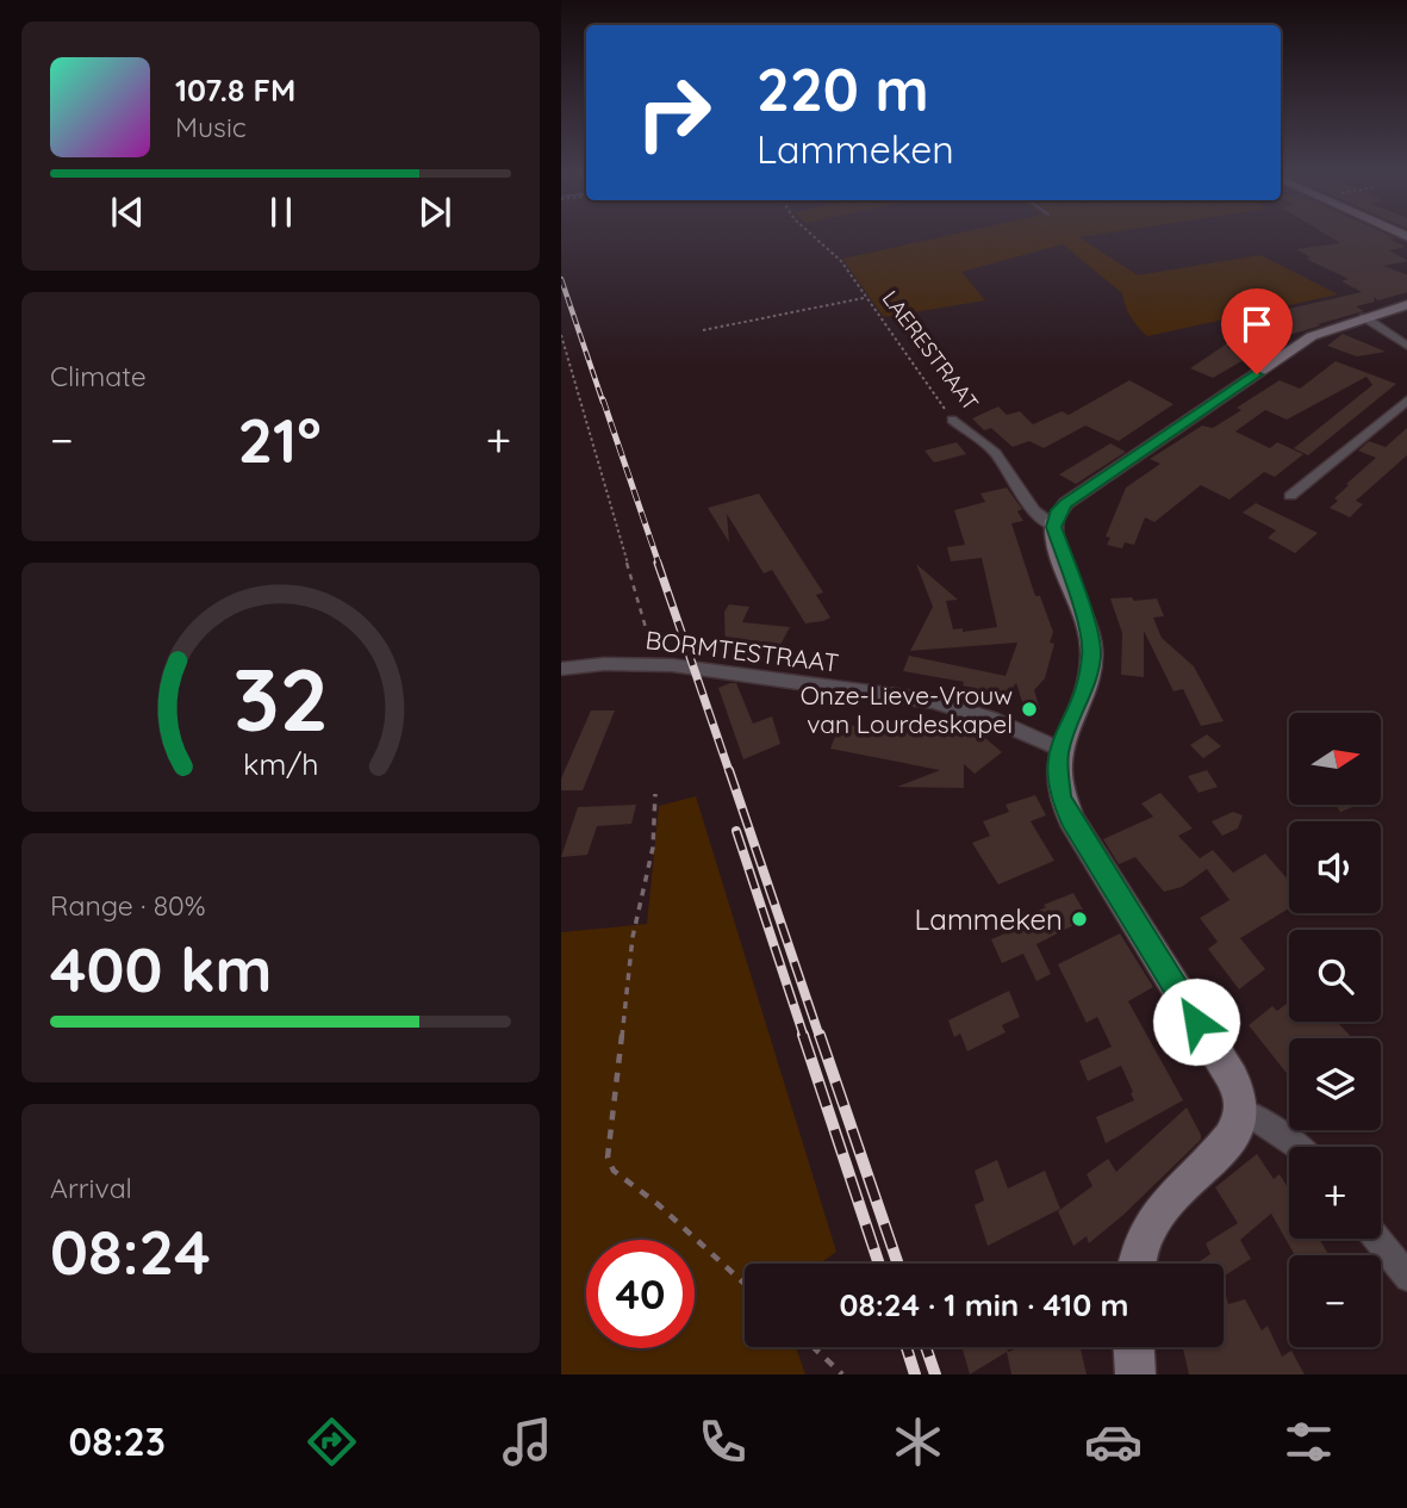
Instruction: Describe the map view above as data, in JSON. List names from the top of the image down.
{
  "streets": {
    "street": ["LAERESTRAAT", "BORMTESTRAAT"]
  },
  "places": ["Onze-Lieve-Vrouw van Lourdeskapel", "Lammeken"],
  "north": "right",
  "page": {
    "turn": ["220 m", "Lammeken"],
    "song": ["107.8 FM", "Music"],
    "tile": [
      "Climate",
      ["Range · 80%", "400 km"],
      ["Arrival", "08:24"]
    ],
    "heat": ["−", "21°", "+"],
    "map_buttons": ["+", "−"],
    "limit": "40",
    "trip": "08:24 · 1 min · 410 m",
    "tabs": "08:23",
    "gauge": ["32", "km/h"]
  }
}
